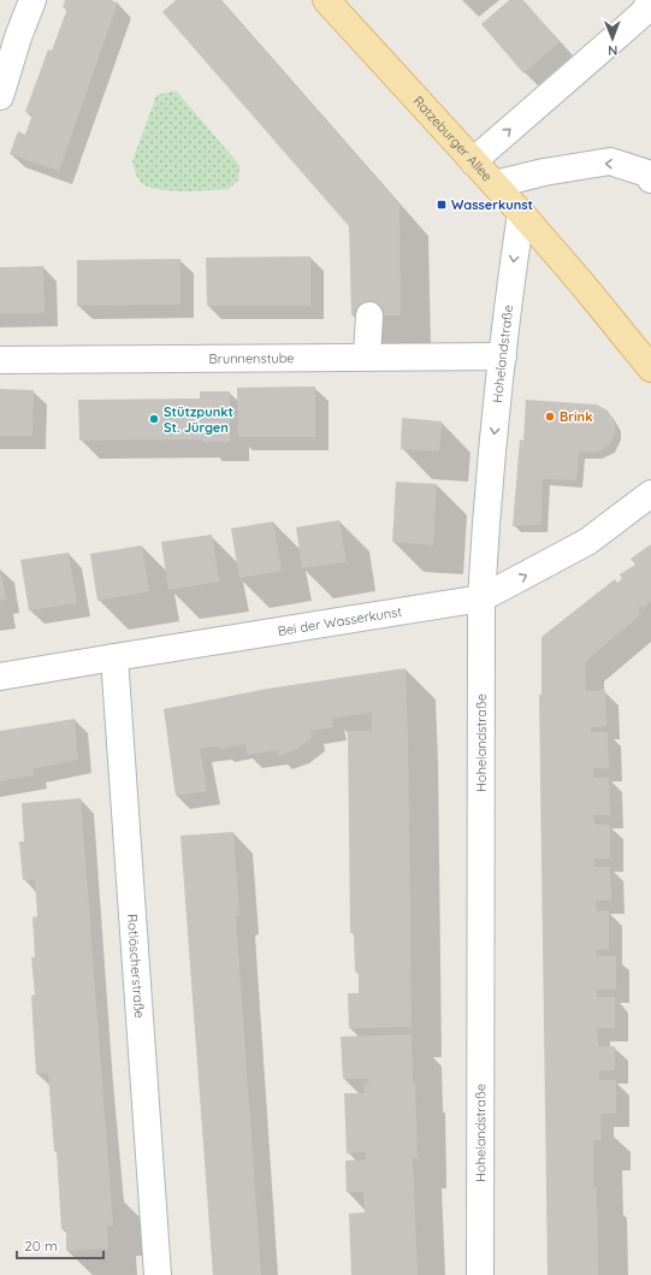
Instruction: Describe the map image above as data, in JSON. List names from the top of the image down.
{
  "streets": {
    "main road": ["Ratzeburger Allee"],
    "street": [
      "Hohelandstraße",
      "Brunnenstube",
      "Bei der Wasserkunst",
      "Rotlöscherstraße"
    ]
  },
  "crossings": [
    ["Ratzeburger Allee", "Hohelandstraße"],
    ["Hohelandstraße", "Brunnenstube"],
    ["Hohelandstraße", "Bei der Wasserkunst"],
    ["Bei der Wasserkunst", "Rotlöscherstraße"]
  ],
  "one_way": ["Hohelandstraße"],
  "places": {
    "transit": ["Wasserkunst"],
    "other": ["Brink", "Stützpunkt St. Jürgen"]
  },
  "scale_bar": "20 m",
  "north": "bottom"
}
